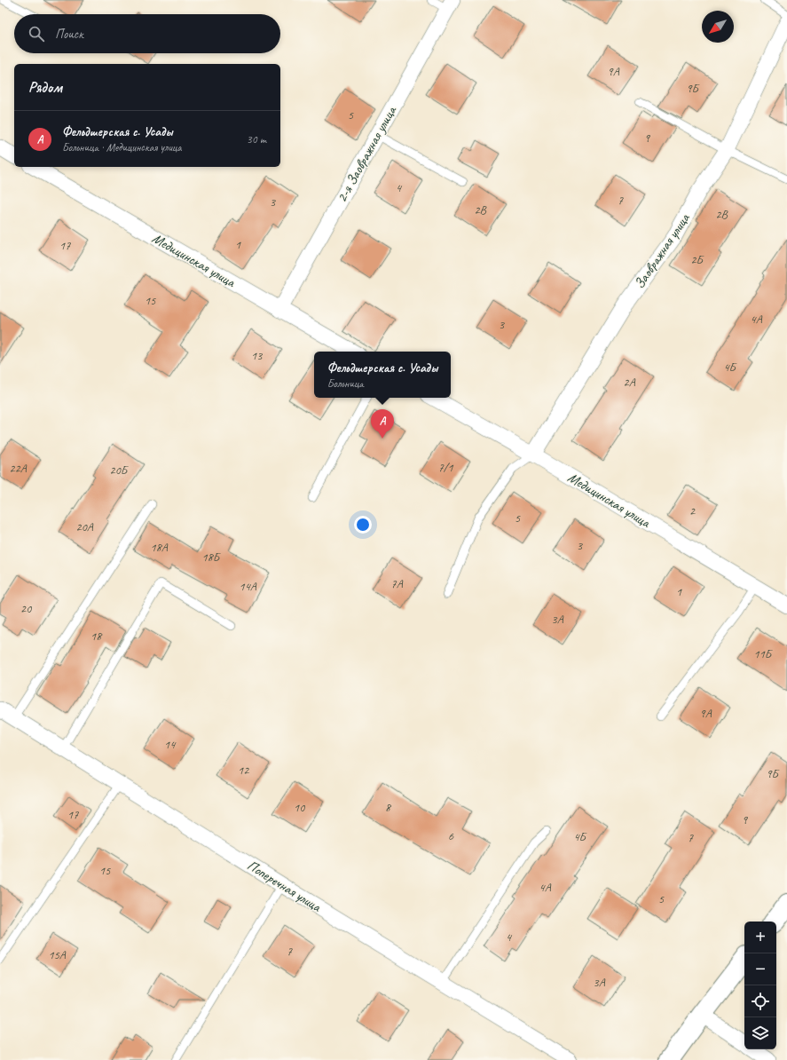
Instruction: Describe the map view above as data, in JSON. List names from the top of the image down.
{
  "streets": {
    "street": [
      "2-я Заовражная улица",
      "Заовражная улица",
      "Медицинская улица",
      "Поперечная улица"
    ]
  },
  "crossings": [
    ["2-я Заовражная улица", "Медицинская улица"],
    ["Заовражная улица", "Медицинская улица"]
  ],
  "house_numbers": [
    "9А",
    "9Б",
    "5",
    "9",
    "4",
    "7",
    "3",
    "2В",
    "2В",
    "1",
    "17",
    "2Б",
    "15",
    "4А",
    "3",
    "13",
    "4Б",
    "2А",
    "7/1",
    "22А",
    "20Б",
    "2",
    "5",
    "20А",
    "3",
    "18А",
    "18Б",
    "7А",
    "14А",
    "1",
    "20",
    "3А",
    "18",
    "11Б",
    "9А",
    "14",
    "12",
    "9Б",
    "10",
    "8",
    "17",
    "9",
    "6",
    "4Б",
    "7",
    "15",
    "4А",
    "5",
    "4",
    "7",
    "15А",
    "3А"
  ],
  "north": "bottom left",
  "page": {
    "search": "Поиск",
    "heading": "Рядом",
    "list": [
      {
        "mark": "A",
        "name": "Фельдшерская с. Усады",
        "note": "Больница · Медицинская улица",
        "value": "30 m"
      }
    ],
    "popup": ["Фельдшерская с. Усады", "Больница"],
    "pins": "A",
    "map_buttons": ["+", "−"]
  }
}
